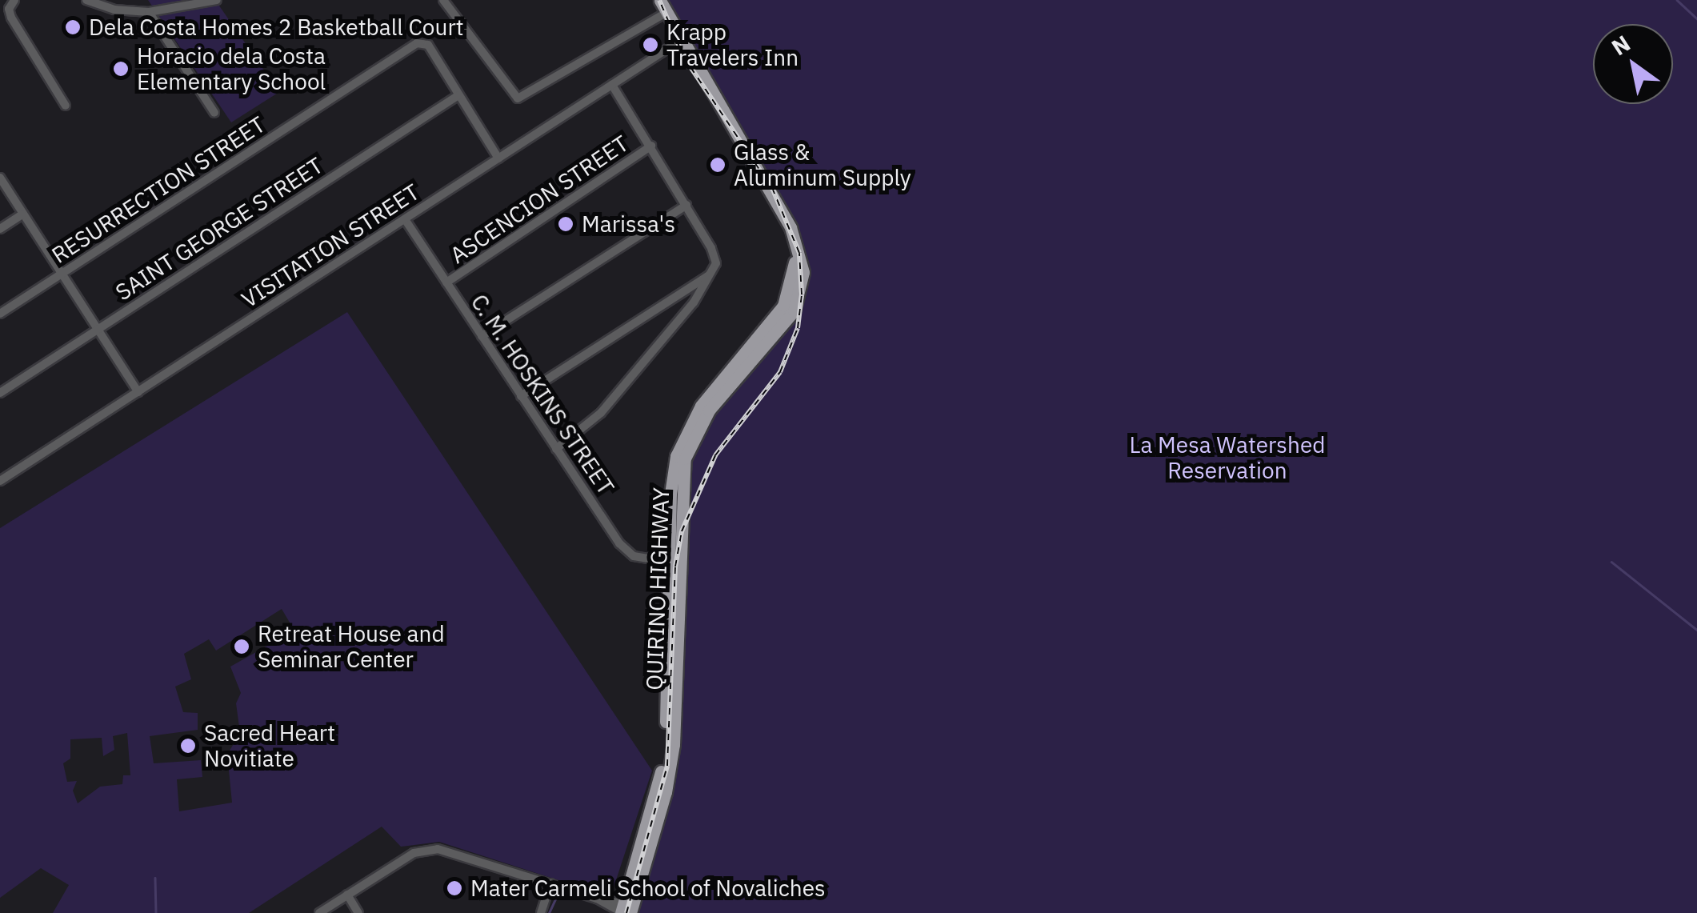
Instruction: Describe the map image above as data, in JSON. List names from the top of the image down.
{
  "streets": {
    "main road": ["QUIRINO HIGHWAY"],
    "street": [
      "RESURRECTION STREET",
      "ASCENCION STREET",
      "SAINT GEORGE STREET",
      "VISITATION STREET",
      "C. M. HOSKINS STREET"
    ]
  },
  "crossings": [
    ["RESURRECTION STREET", "SAINT GEORGE STREET"],
    ["ASCENCION STREET", "C. M. HOSKINS STREET"],
    ["VISITATION STREET", "C. M. HOSKINS STREET"],
    ["VISITATION STREET", "QUIRINO HIGHWAY"],
    ["C. M. HOSKINS STREET", "QUIRINO HIGHWAY"]
  ],
  "parks": ["La Mesa Watershed Reservation"],
  "places": [
    "Dela Costa Homes 2 Basketball Court",
    "Krapp Travelers Inn",
    "Horacio dela Costa Elementary School",
    "Glass & Aluminum Supply",
    "Marissa's",
    "Retreat House and Seminar Center",
    "Sacred Heart Novitiate",
    "Mater Carmeli School of Novaliches"
  ],
  "north": "top left"
}
